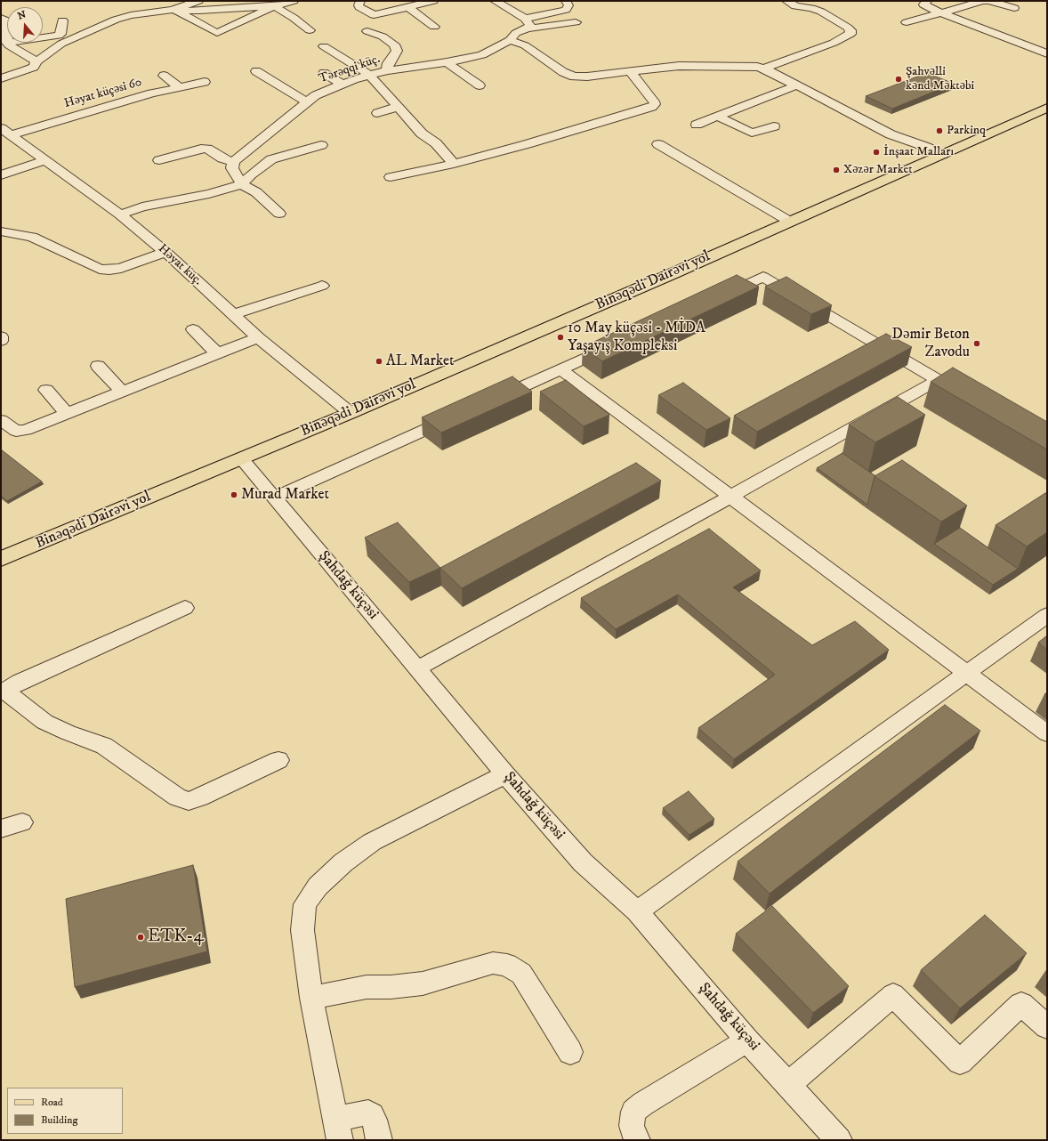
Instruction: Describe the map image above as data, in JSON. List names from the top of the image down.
{
  "streets": {
    "main road": ["Binəqədi Dairəvi yol"],
    "street": [
      "Tərəqqi küç.",
      "Həyat küçəsi 60",
      "Həyat küç.",
      "Şahdağ küçəsi"
    ]
  },
  "crossings": [
    ["Həyat küçəsi 60", "Həyat küç."],
    ["Həyat küç.", "Binəqədi Dairəvi yol"],
    ["Binəqədi Dairəvi yol", "Şahdağ küçəsi"]
  ],
  "places": [
    "Şahvəlli kənd Məktəbi",
    "Parkinq",
    "İnşaat Malları",
    "Xəzər Market",
    "10 May küçəsi - MİDA Yaşayış Kompleksi",
    "Dəmir Beton Zavodu",
    "AL Market",
    "Murad Market",
    "ETK-4"
  ],
  "legend": ["Road", "Building"],
  "north": "top"
}
